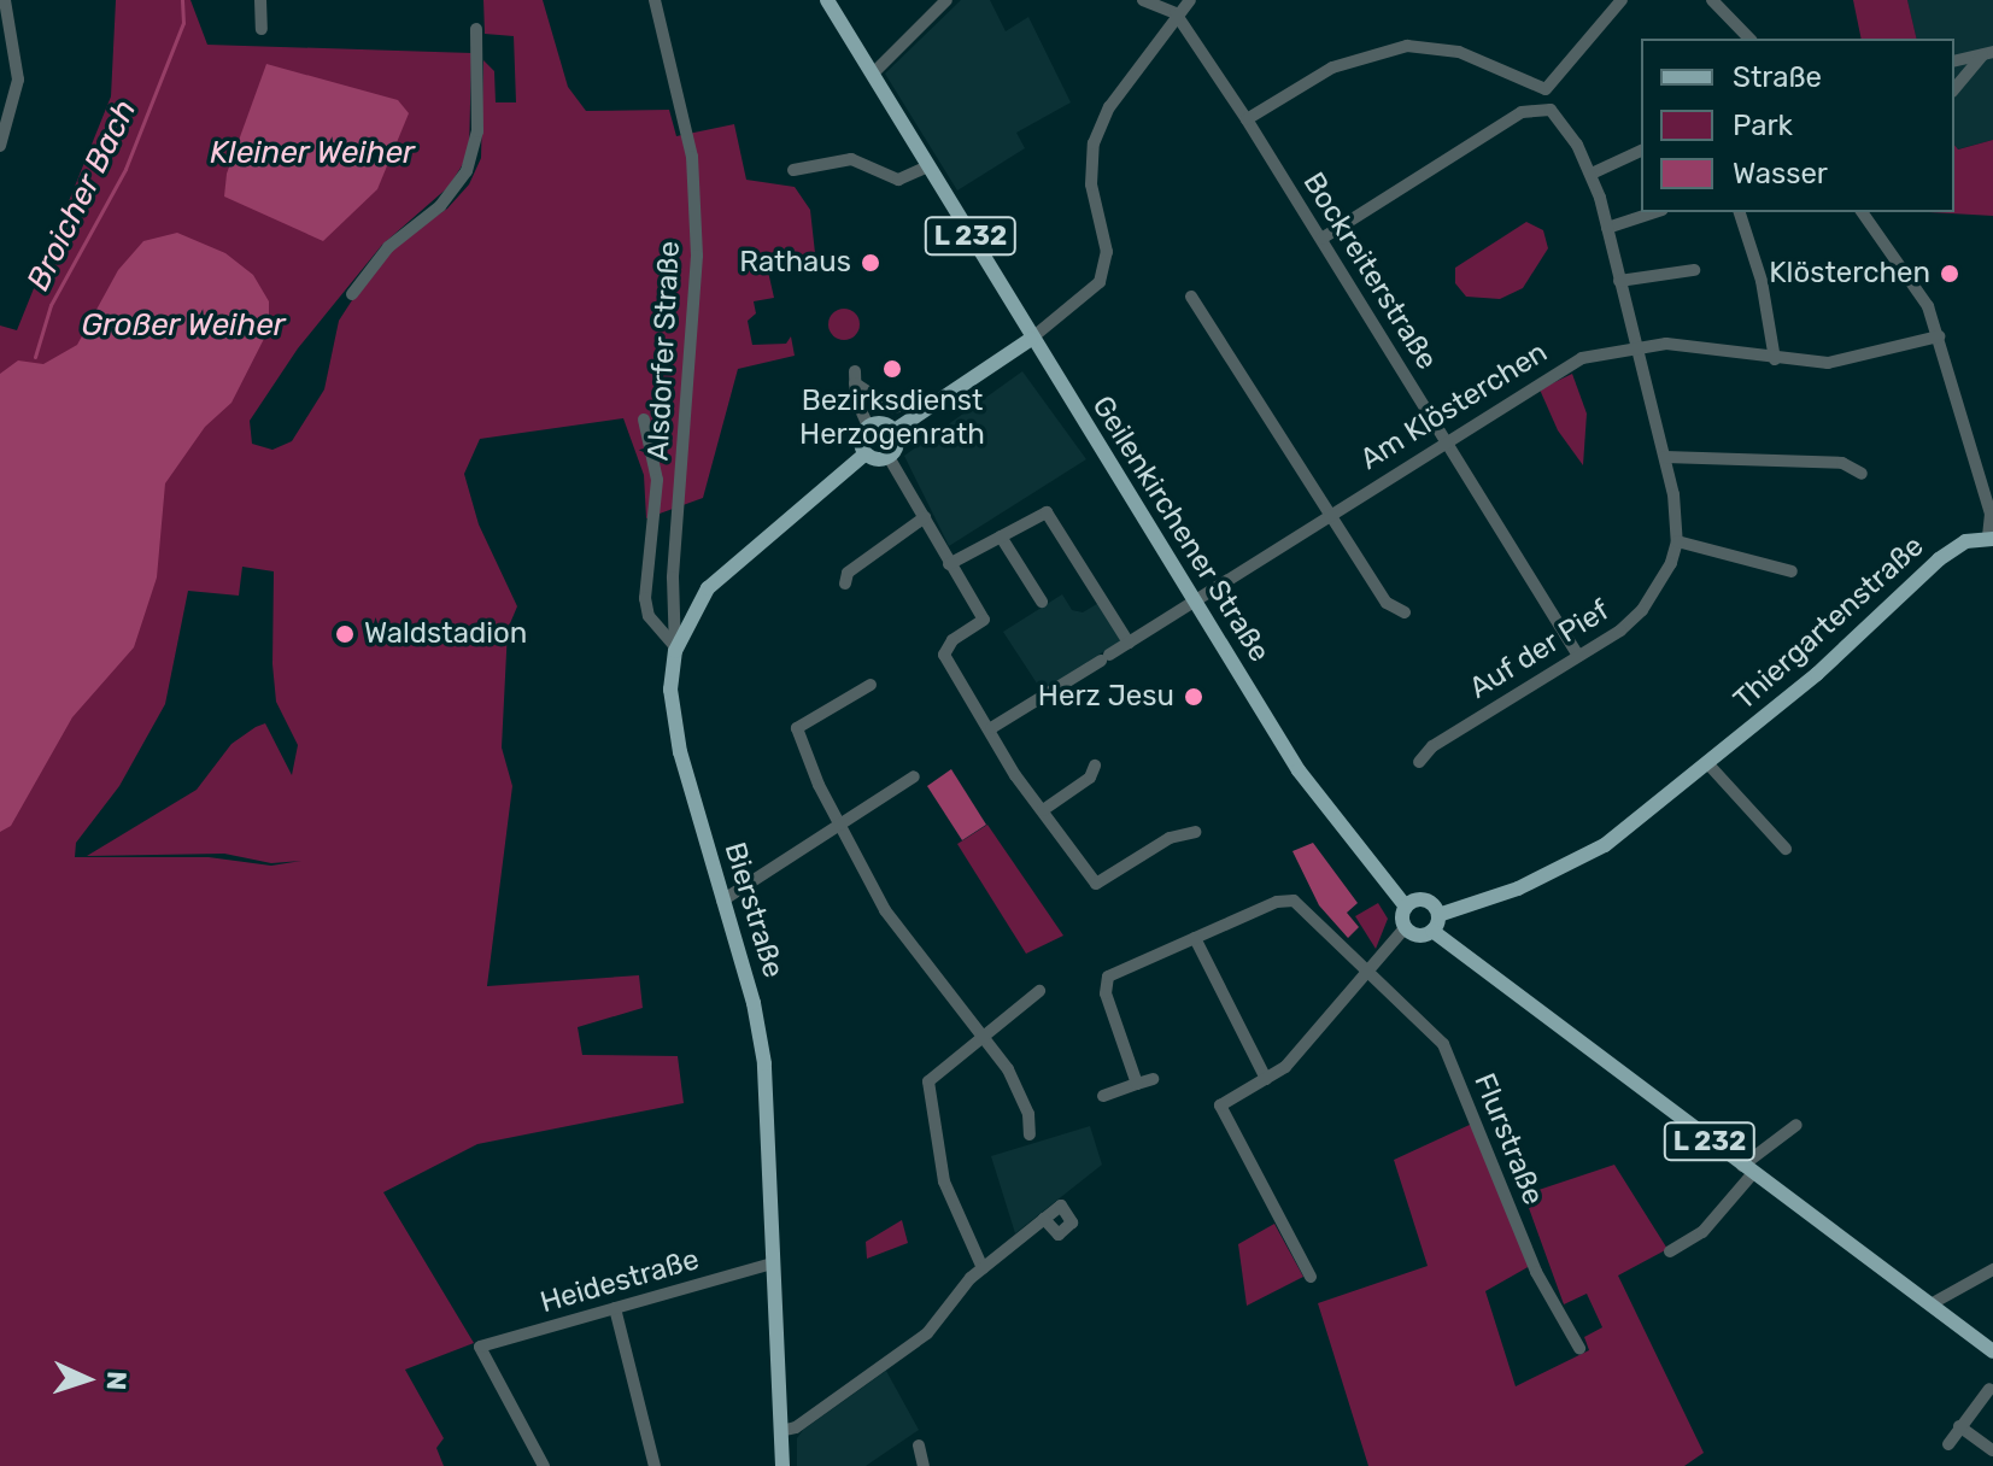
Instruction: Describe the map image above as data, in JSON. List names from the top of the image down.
{
  "streets": {
    "main road": [
      "L 232",
      "Geilenkirchener Straße",
      "Thiergartenstraße",
      "Bierstraße"
    ],
    "street": [
      "Bockreiterstraße",
      "Alsdorfer Straße",
      "Am Klösterchen",
      "Auf der Pief",
      "Flurstraße",
      "Heidestraße"
    ]
  },
  "crossings": [
    ["L 232", "Thiergartenstraße"],
    ["Bockreiterstraße", "Am Klösterchen"],
    ["Bockreiterstraße", "Auf der Pief"],
    ["Alsdorfer Straße", "Bierstraße"],
    ["Am Klösterchen", "Geilenkirchener Straße"],
    ["Bierstraße", "Heidestraße"]
  ],
  "water": ["Kleiner Weiher", "Broicher Bach", "Großer Weiher"],
  "places": [
    "Rathaus",
    "Klösterchen",
    "Bezirksdienst Herzogenrath",
    "Waldstadion",
    "Herz Jesu"
  ],
  "legend": ["Straße", "Park", "Wasser"],
  "north": "right"
}
